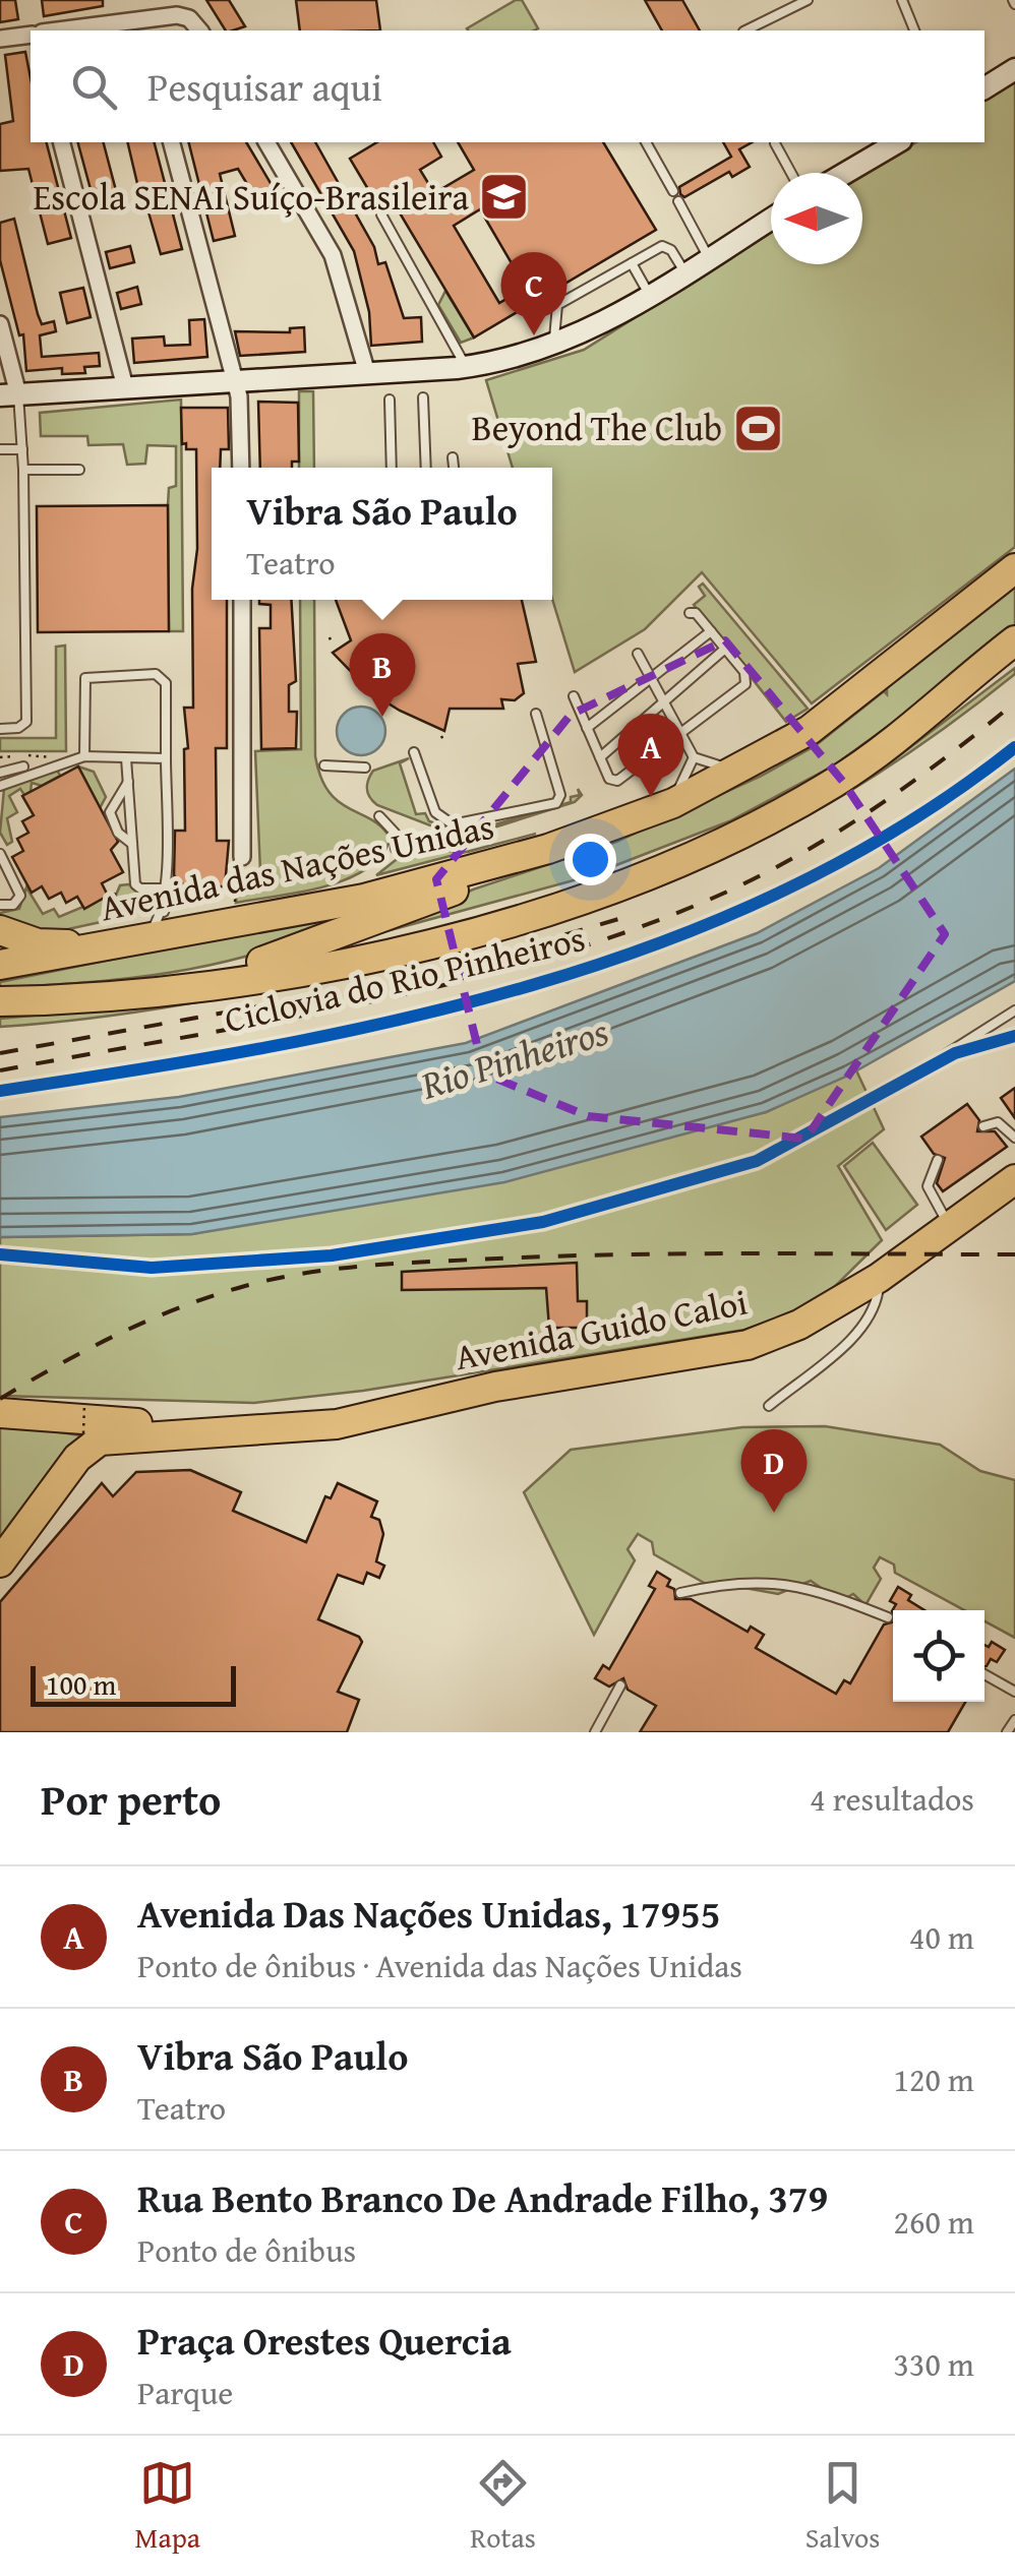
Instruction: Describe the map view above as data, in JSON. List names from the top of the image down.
{
  "streets": {
    "highway": ["Avenida das Nações Unidas", "Avenida Guido Caloi"],
    "cycle path": ["Ciclovia do Rio Pinheiros"]
  },
  "water": ["Rio Pinheiros"],
  "places": {
    "school or university": ["Escola SENAI Suíço-Brasileira"],
    "sports": ["Beyond The Club"]
  },
  "scale_bar": "100 m",
  "north": "left",
  "page": {
    "search": "Pesquisar aqui",
    "pins": [
      "C",
      "B",
      "A",
      "D"
    ],
    "popup": ["Vibra São Paulo", "Teatro"],
    "scale": "100 m",
    "heading": ["Por perto", "4 resultados"],
    "list": [
      {
        "mark": "A",
        "name": "Avenida Das Nações Unidas, 17955",
        "note": "Ponto de ônibus · Avenida das Nações Unidas",
        "value": "40 m"
      },
      {
        "mark": "B",
        "name": "Vibra São Paulo",
        "note": "Teatro",
        "value": "120 m"
      },
      {
        "mark": "C",
        "name": "Rua Bento Branco De Andrade Filho, 379",
        "note": "Ponto de ônibus",
        "value": "260 m"
      },
      {
        "mark": "D",
        "name": "Praça Orestes Quercia",
        "note": "Parque",
        "value": "330 m"
      }
    ],
    "nav": ["Mapa", "Rotas", "Salvos"]
  }
}
